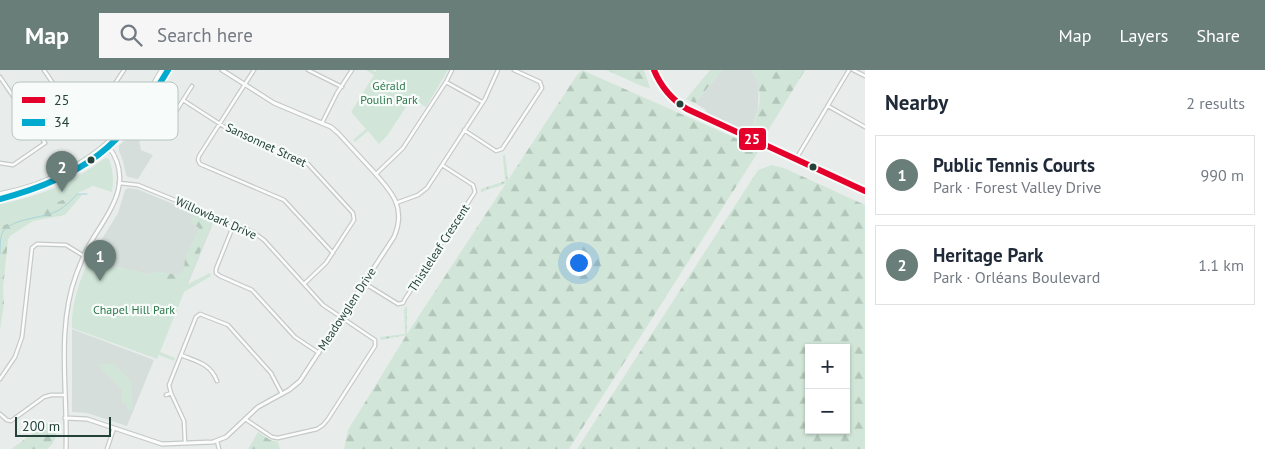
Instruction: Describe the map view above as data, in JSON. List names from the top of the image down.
{
  "streets": {
    "street": [
      "Sansonnet Street",
      "Willowbark Drive",
      "Thistleleaf Crescent",
      "Meadowglen Drive"
    ]
  },
  "crossings": [
    ["Sansonnet Street", "Willowbark Drive"],
    ["Willowbark Drive", "Meadowglen Drive"],
    ["Thistleleaf Crescent", "Meadowglen Drive"]
  ],
  "parks": ["Gérald Poulin Park", "Chapel Hill Park"],
  "lines": ["transit line 25", "transit line 34"],
  "legend": ["25", "34"],
  "scale_bar": "200 m",
  "page": {
    "header": "Map",
    "search": "Search here",
    "nav": ["Map", "Layers", "Share"],
    "heading": ["Nearby", "2 results"],
    "list": [
      {
        "mark": "1",
        "name": "Public Tennis Courts",
        "note": "Park · Forest Valley Drive",
        "value": "990 m"
      },
      {
        "mark": "2",
        "name": "Heritage Park",
        "note": "Park · Orléans Boulevard",
        "value": "1.1 km"
      }
    ],
    "pins": ["2", "1"],
    "map_buttons": ["+", "−"],
    "scale": "200 m"
  }
}
